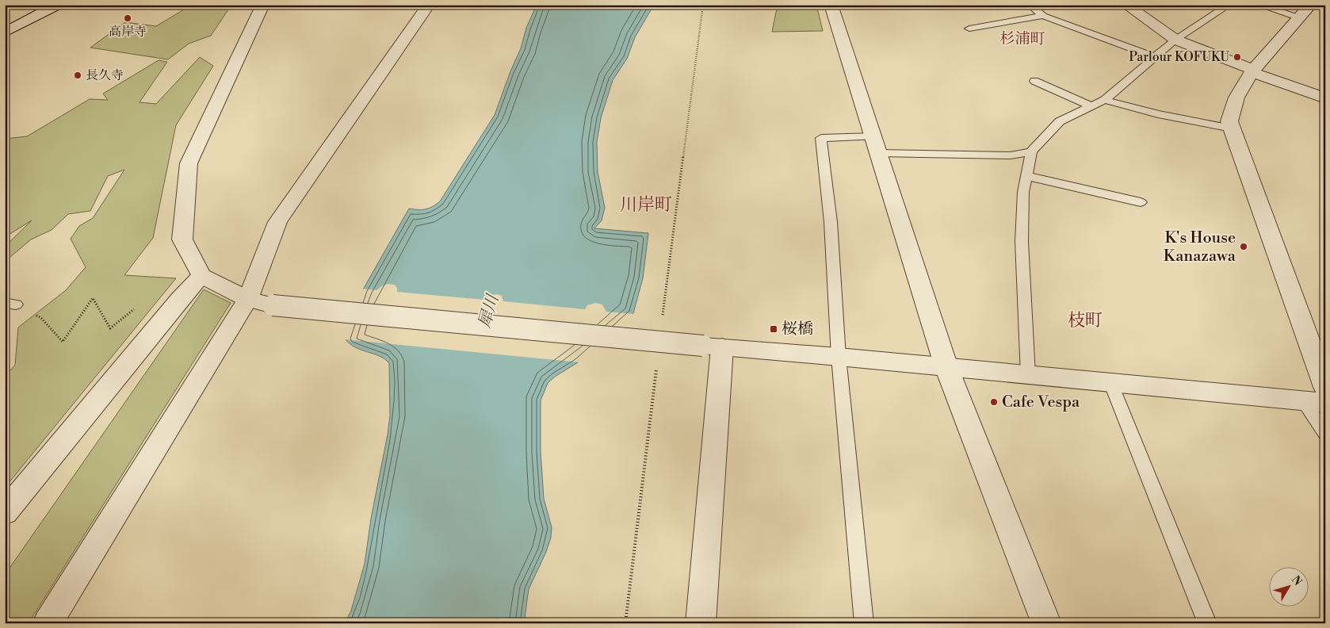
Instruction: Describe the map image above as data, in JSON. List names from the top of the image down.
{
  "districts": ["杉浦町", "川岸町", "枝町"],
  "water": ["犀川"],
  "places": {
    "other": [
      "高岸寺",
      "Parlour KOFUKU",
      "長久寺",
      "K's House Kanazawa",
      "Cafe Vespa"
    ],
    "transit": ["桜橋"]
  },
  "north": "top right"
}
